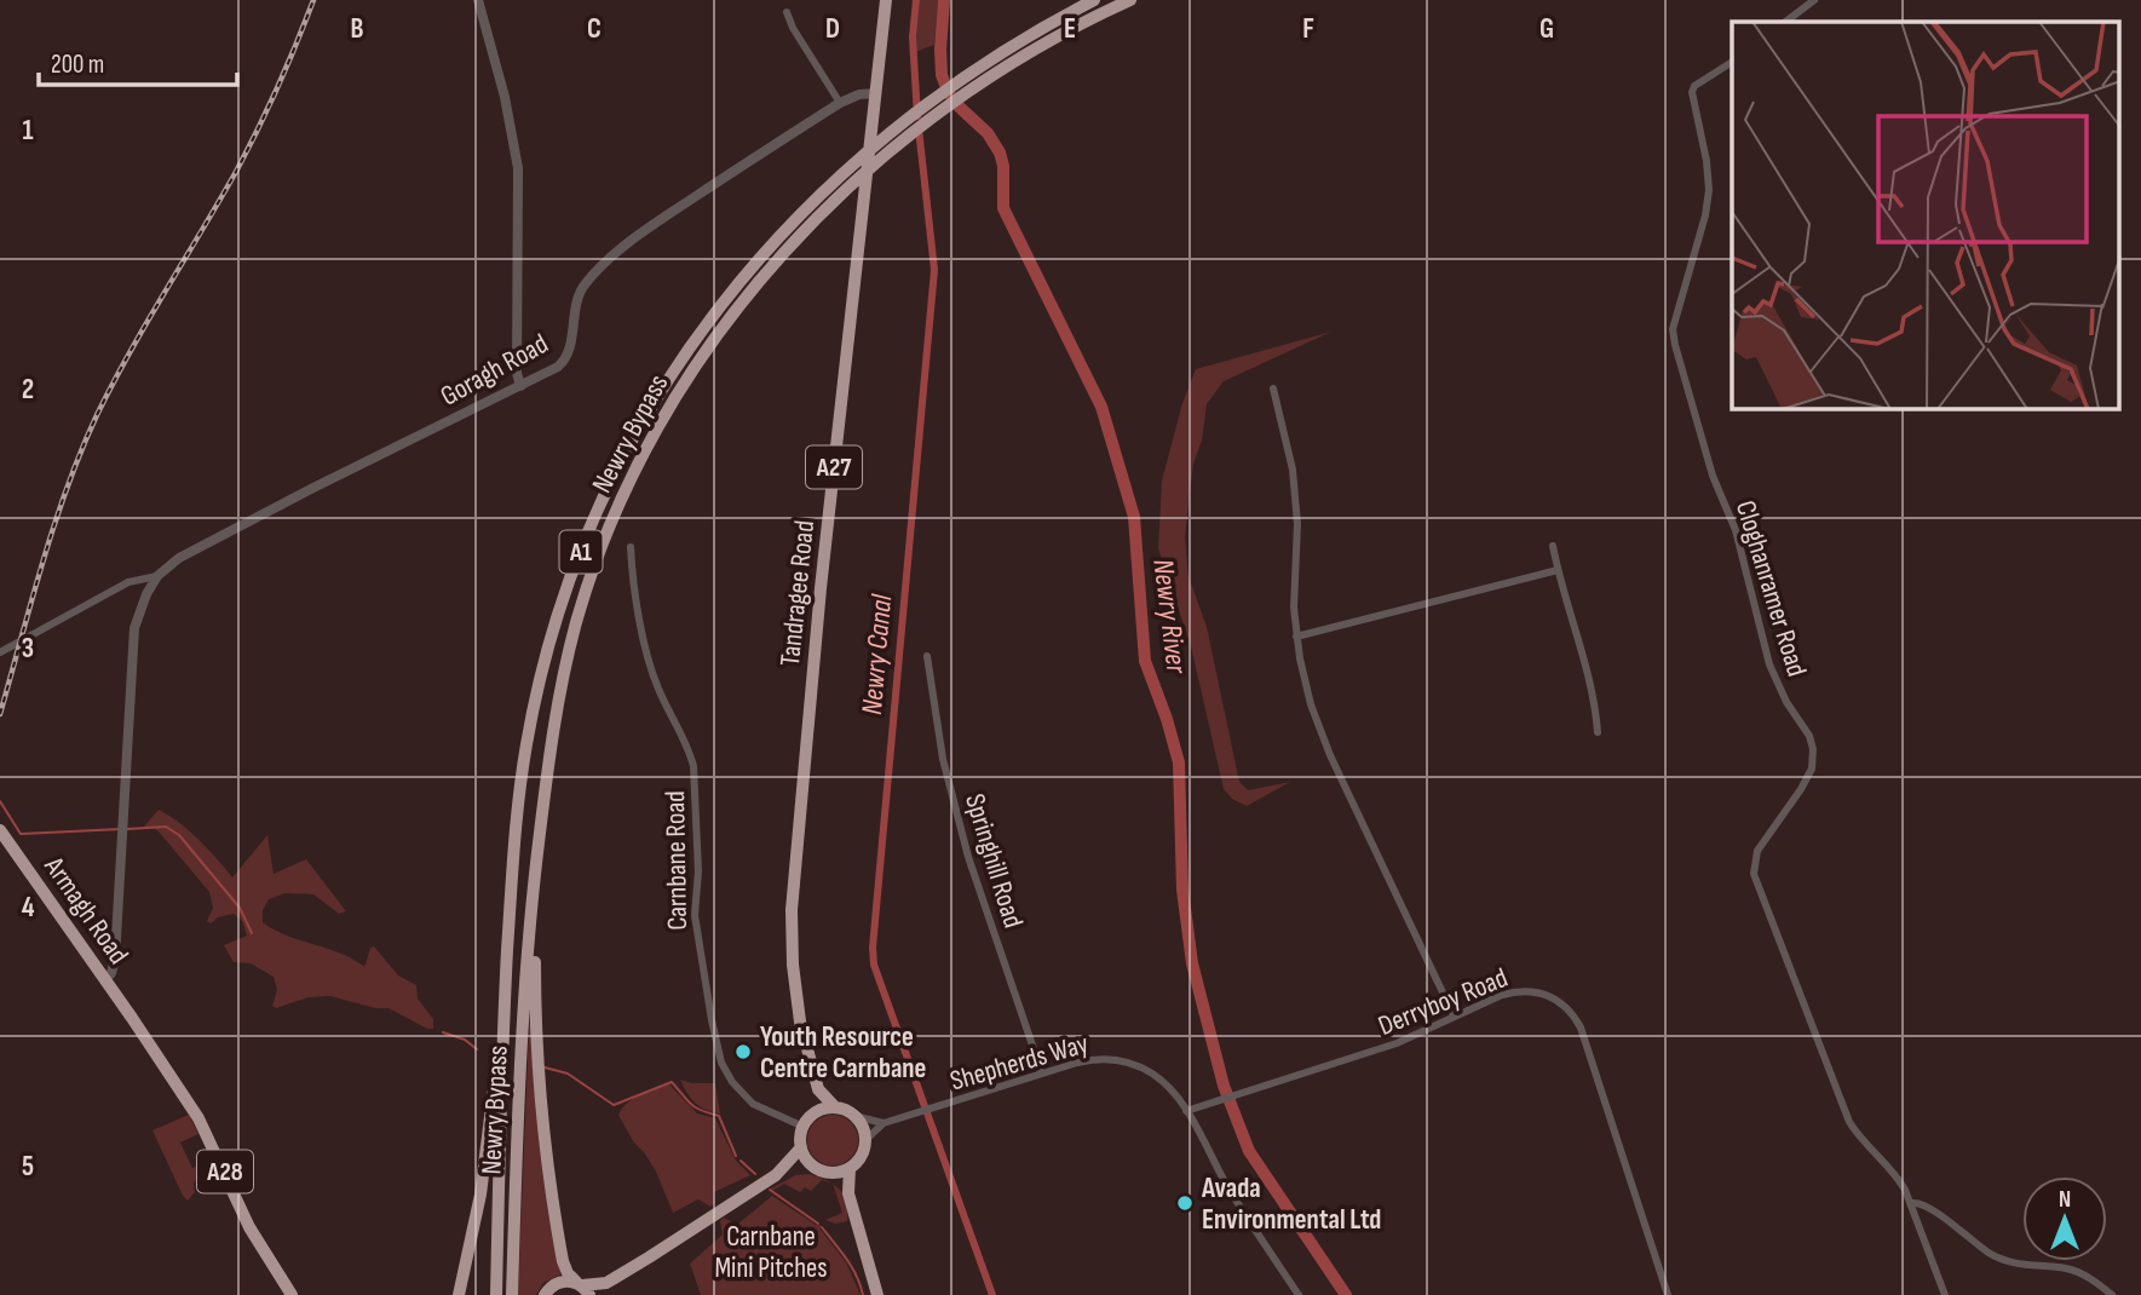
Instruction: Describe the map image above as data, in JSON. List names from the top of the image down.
{
  "streets": {
    "highway": [
      "Newry Bypass",
      "A27",
      "A1",
      "Tandragee Road",
      "Armagh Road",
      "A28"
    ],
    "street": [
      "Goragh Road",
      "Cloghanramer Road",
      "Carnbane Road",
      "Springhill Road",
      "Derryboy Road",
      "Shepherds Way"
    ]
  },
  "crossings": [
    ["Goragh Road", "Tandragee Road"],
    ["Goragh Road", "Armagh Road"],
    ["A27", "Tandragee Road"],
    ["A27", "Carnbane Road"],
    ["A27", "Shepherds Way"],
    ["Tandragee Road", "Carnbane Road"],
    ["Tandragee Road", "Shepherds Way"],
    ["Carnbane Road", "Shepherds Way"],
    ["Springhill Road", "Shepherds Way"],
    ["Derryboy Road", "Shepherds Way"]
  ],
  "water": ["Newry River", "Newry Canal"],
  "parks": ["Carnbane Mini Pitches"],
  "places": ["Youth Resource Centre Carnbane", "Avada Environmental Ltd"],
  "scale_bar": "200 m",
  "north": "top",
  "grid": {
    "columns": [
      "B",
      "C",
      "D",
      "E",
      "F",
      "G"
    ],
    "rows": [
      "1",
      "2",
      "3",
      "4",
      "5"
    ]
  }
}
